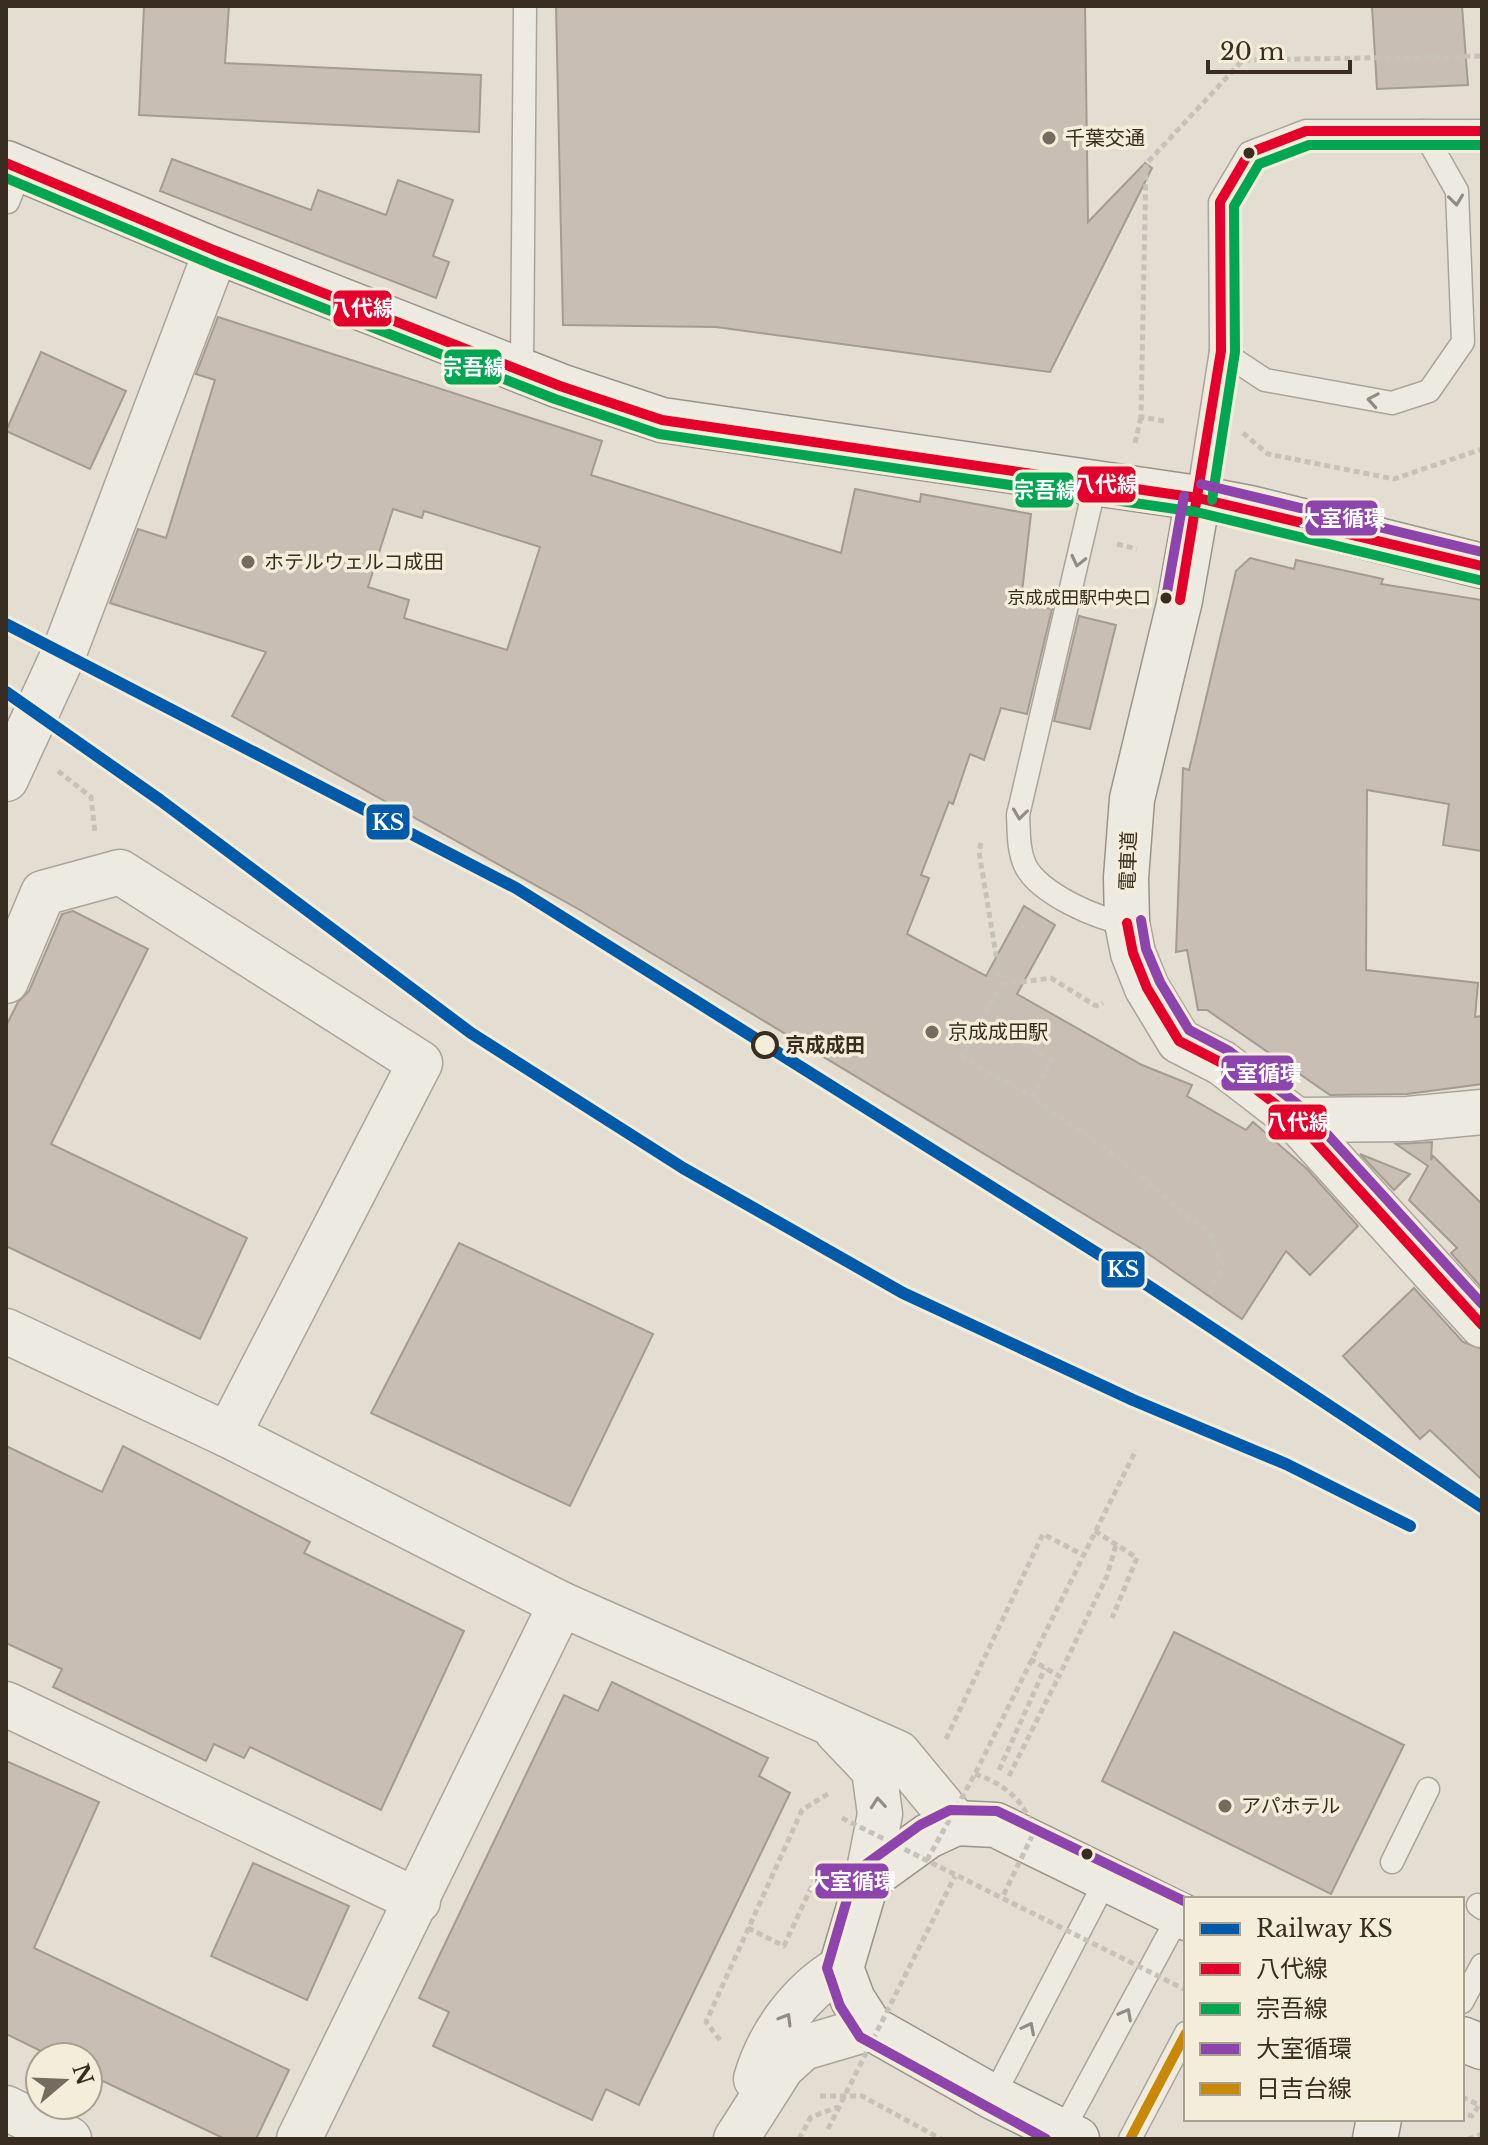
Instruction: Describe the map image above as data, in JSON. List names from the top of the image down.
{
  "streets": {
    "street": ["電車道"]
  },
  "places": [
    "千葉交通",
    "ホテルウェルコ成田",
    "京成成田駅中央口",
    "京成成田駅",
    "京成成田",
    "アパホテル"
  ],
  "lines": [
    "transit line 八代線",
    "transit line 宗吾線",
    "transit line 大室循環",
    "rail line KS",
    "transit line 日吉台線"
  ],
  "legend": [
    "Railway KS",
    "八代線",
    "宗吾線",
    "大室循環",
    "日吉台線"
  ],
  "scale_bar": "20 m",
  "north": "right"
}
